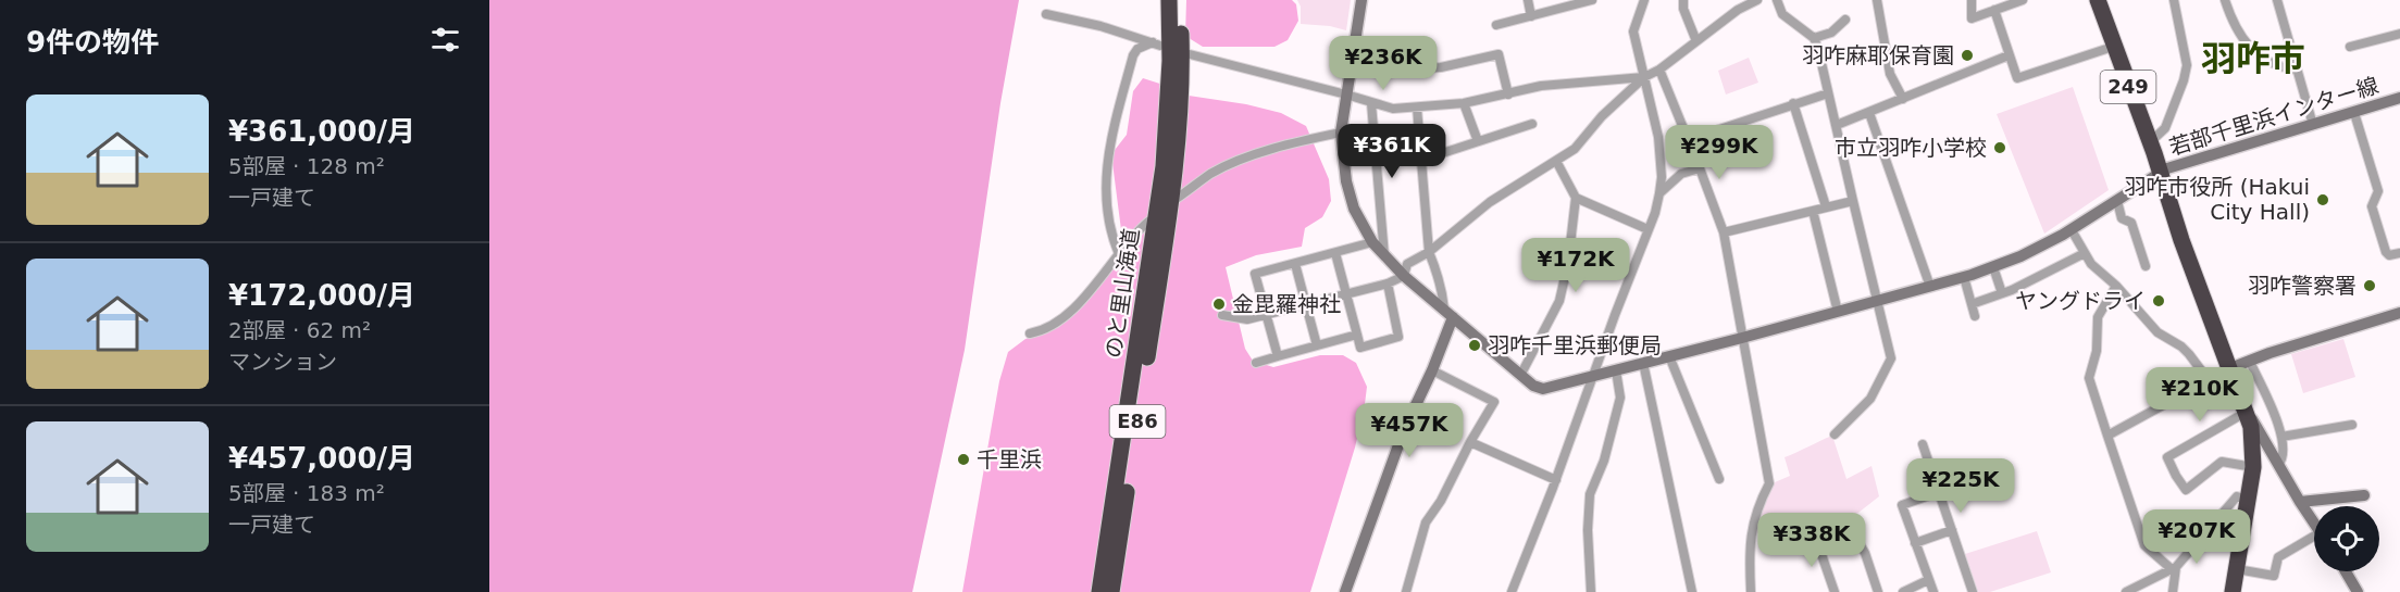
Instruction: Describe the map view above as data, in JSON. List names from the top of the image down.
{
  "streets": {
    "highway": ["249", "のと里山海道", "E86"],
    "street": ["若部千里浜インター線"]
  },
  "crossings": [
    ["249", "若部千里浜インター線"]
  ],
  "districts": ["羽咋市"],
  "places": [
    "羽咋麻耶保育園",
    "市立羽咋小学校",
    "羽咋市役所 (Hakui City Hall)",
    "羽咋警察署",
    "ヤングドライ",
    "金毘羅神社",
    "羽咋千里浜郵便局",
    "千里浜"
  ],
  "page": {
    "heading": "9件の物件",
    "price": [
      "¥236K",
      "¥361K",
      "¥299K",
      "¥172K",
      "¥210K",
      "¥457K",
      "¥225K",
      "¥207K",
      "¥338K"
    ],
    "list": [
      {
        "name": "¥361,000/月",
        "note": "5部屋 · 128 m² · 一戸建て"
      },
      {
        "name": "¥172,000/月",
        "note": "2部屋 · 62 m² · マンション"
      },
      {
        "name": "¥457,000/月",
        "note": "5部屋 · 183 m² · 一戸建て"
      }
    ]
  }
}
